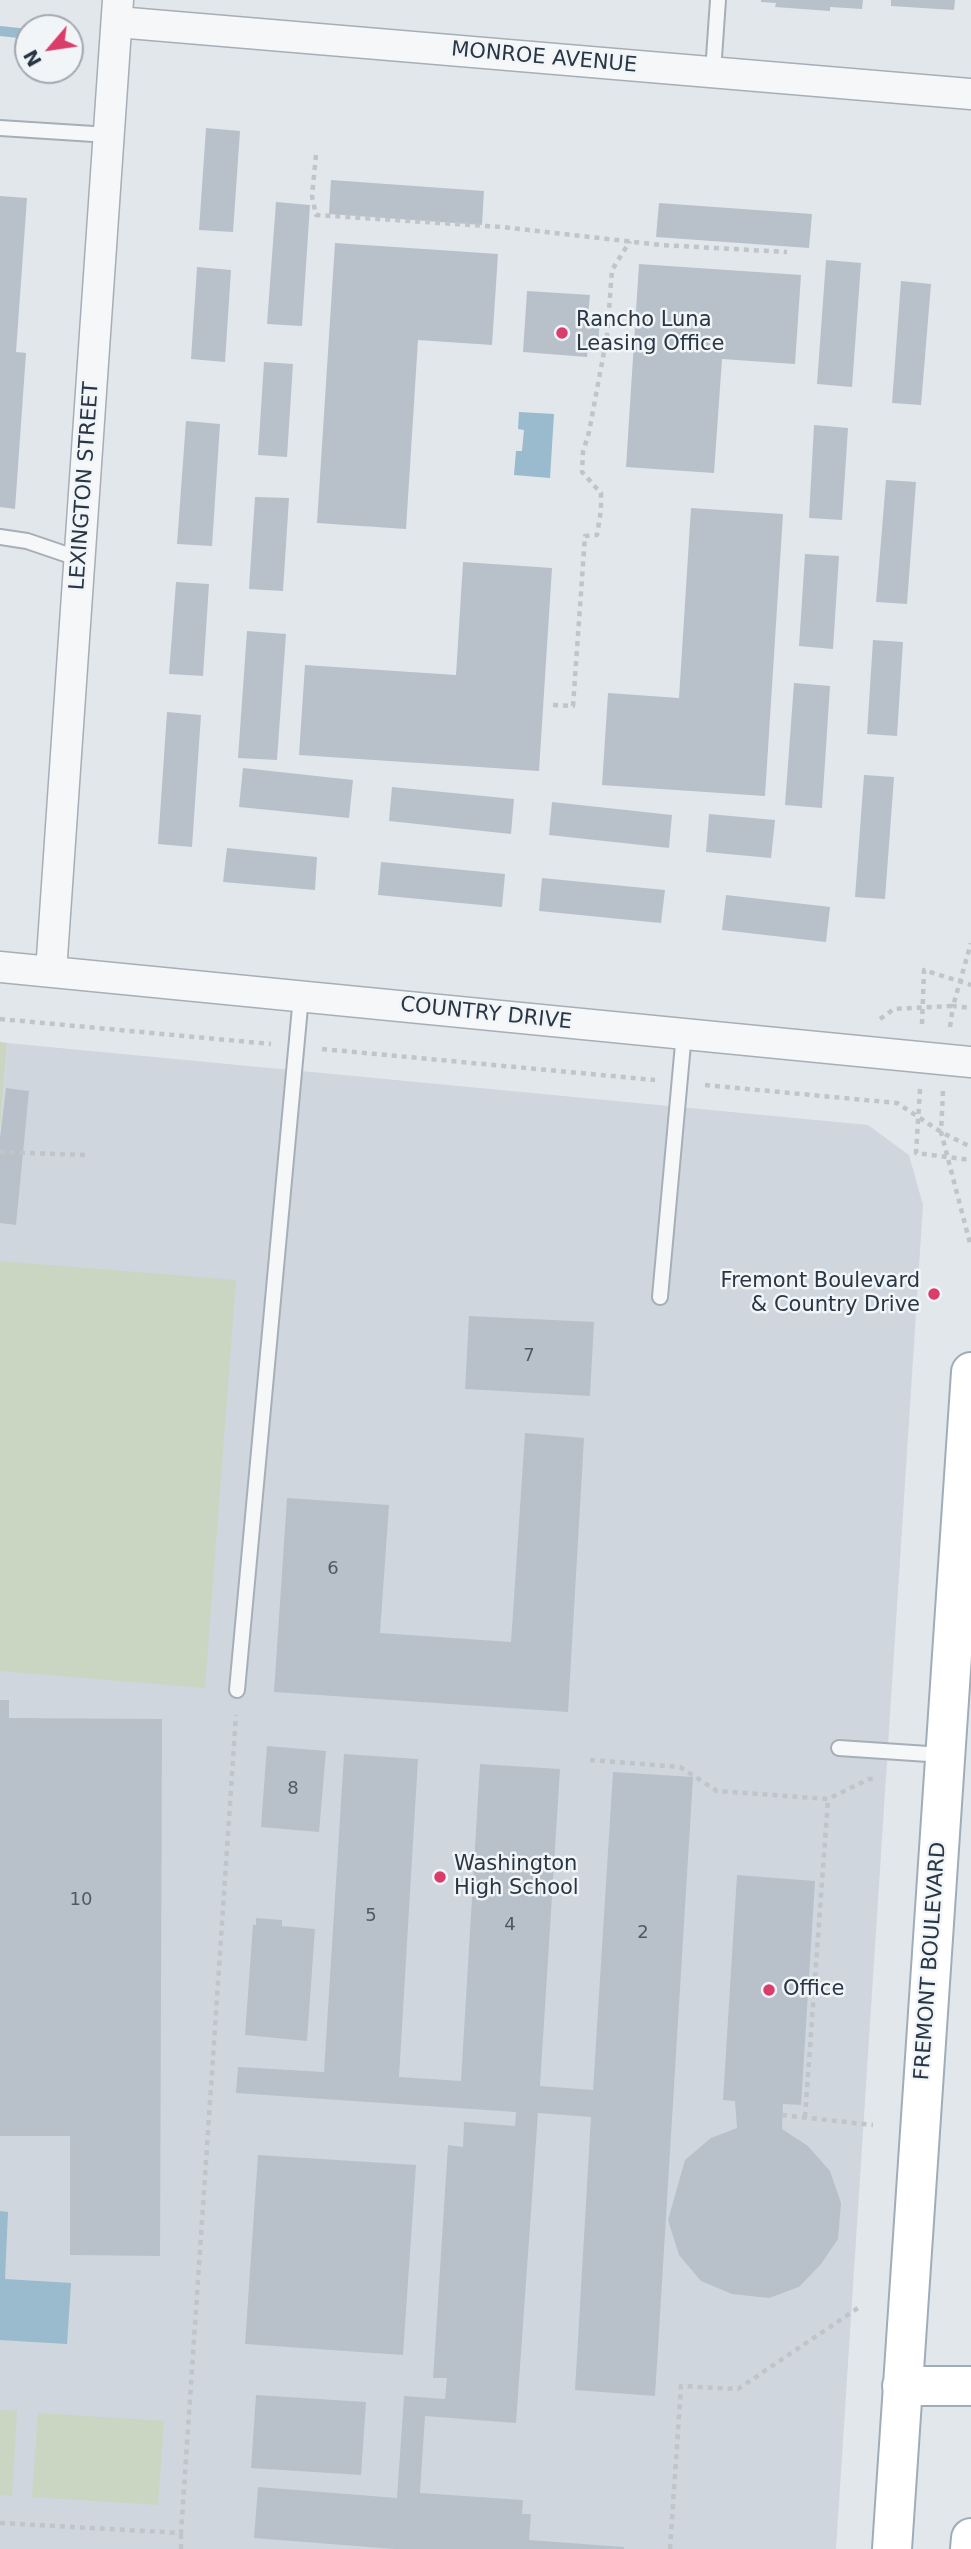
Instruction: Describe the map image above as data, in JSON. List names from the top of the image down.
{
  "streets": {
    "main road": ["FREMONT BOULEVARD"],
    "street": ["MONROE AVENUE", "LEXINGTON STREET", "COUNTRY DRIVE"]
  },
  "crossings": [
    ["MONROE AVENUE", "LEXINGTON STREET"],
    ["LEXINGTON STREET", "COUNTRY DRIVE"]
  ],
  "places": [
    "Rancho Luna Leasing Office",
    "Fremont Boulevard & Country Drive",
    "Washington High School",
    "Office"
  ],
  "house_numbers": [
    "7",
    "6",
    "8",
    "10",
    "5",
    "4",
    "2"
  ],
  "north": "bottom left"
}
